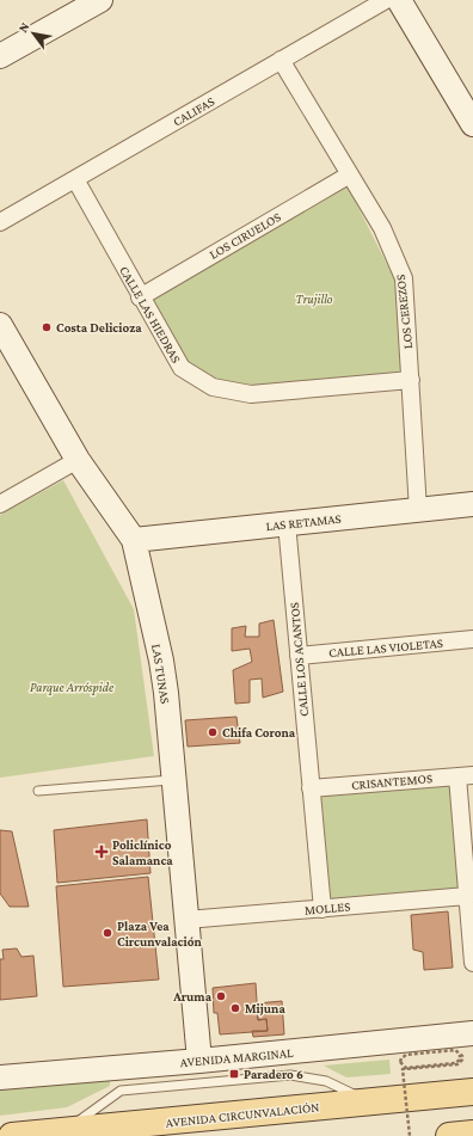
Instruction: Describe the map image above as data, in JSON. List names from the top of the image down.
{
  "streets": {
    "main road": ["AVENIDA CIRCUNVALACIÓN"],
    "street": [
      "CALIFAS",
      "LOS CIRUELOS",
      "LOS CEREZOS",
      "CALLE LAS HIEDRAS",
      "LAS RETAMAS",
      "CALLE LAS VIOLETAS",
      "CALLE LOS ACANTOS",
      "LAS TUNAS",
      "CRISANTEMOS",
      "MOLLES",
      "AVENIDA MARGINAL"
    ]
  },
  "crossings": [
    ["CALIFAS", "LOS CEREZOS"],
    ["CALIFAS", "CALLE LAS HIEDRAS"],
    ["LOS CIRUELOS", "LOS CEREZOS"],
    ["LOS CIRUELOS", "CALLE LAS HIEDRAS"],
    ["LOS CEREZOS", "CALLE LAS HIEDRAS"],
    ["LOS CEREZOS", "LAS RETAMAS"],
    ["LAS RETAMAS", "CALLE LOS ACANTOS"],
    ["LAS RETAMAS", "LAS TUNAS"],
    ["CALLE LAS VIOLETAS", "CALLE LOS ACANTOS"],
    ["CALLE LOS ACANTOS", "CRISANTEMOS"],
    ["CALLE LOS ACANTOS", "MOLLES"],
    ["LAS TUNAS", "MOLLES"],
    ["LAS TUNAS", "AVENIDA MARGINAL"]
  ],
  "parks": ["Trujillo", "Parque Arróspide"],
  "places": {
    "other": [
      "Costa Delicioza",
      "Chifa Corona",
      "Plaza Vea Circunvalación",
      "Aruma",
      "Mijuna"
    ],
    "health": ["Policlínico Salamanca"],
    "transit": ["Paradero 6"]
  },
  "north": "top left"
}
